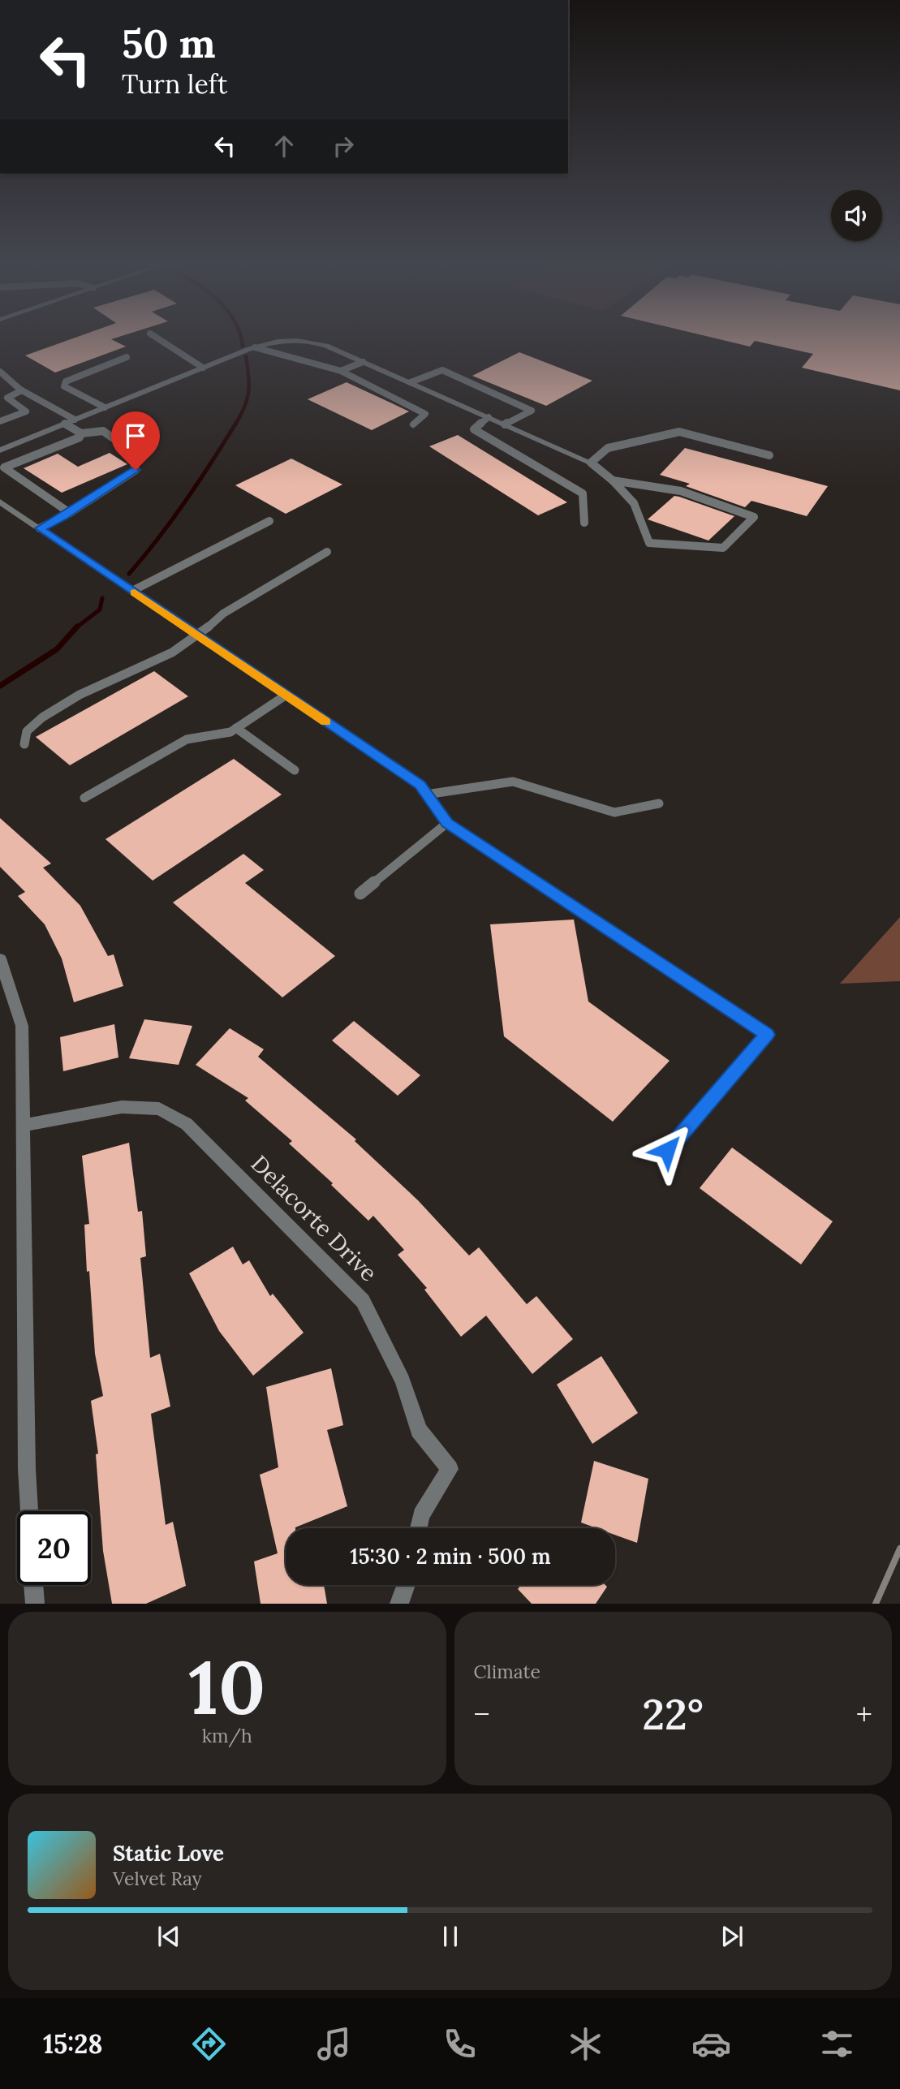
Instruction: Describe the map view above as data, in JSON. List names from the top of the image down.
{
  "streets": {
    "street": ["Delacorte Drive"]
  },
  "page": {
    "turn": ["50 m", "Turn left"],
    "limit": "20",
    "trip": "15:30 · 2 min · 500 m",
    "tile": [
      ["10", "km/h"],
      "Climate"
    ],
    "heat": ["−", "22°", "+"],
    "song": ["Static Love", "Velvet Ray"],
    "tabs": "15:28"
  }
}
